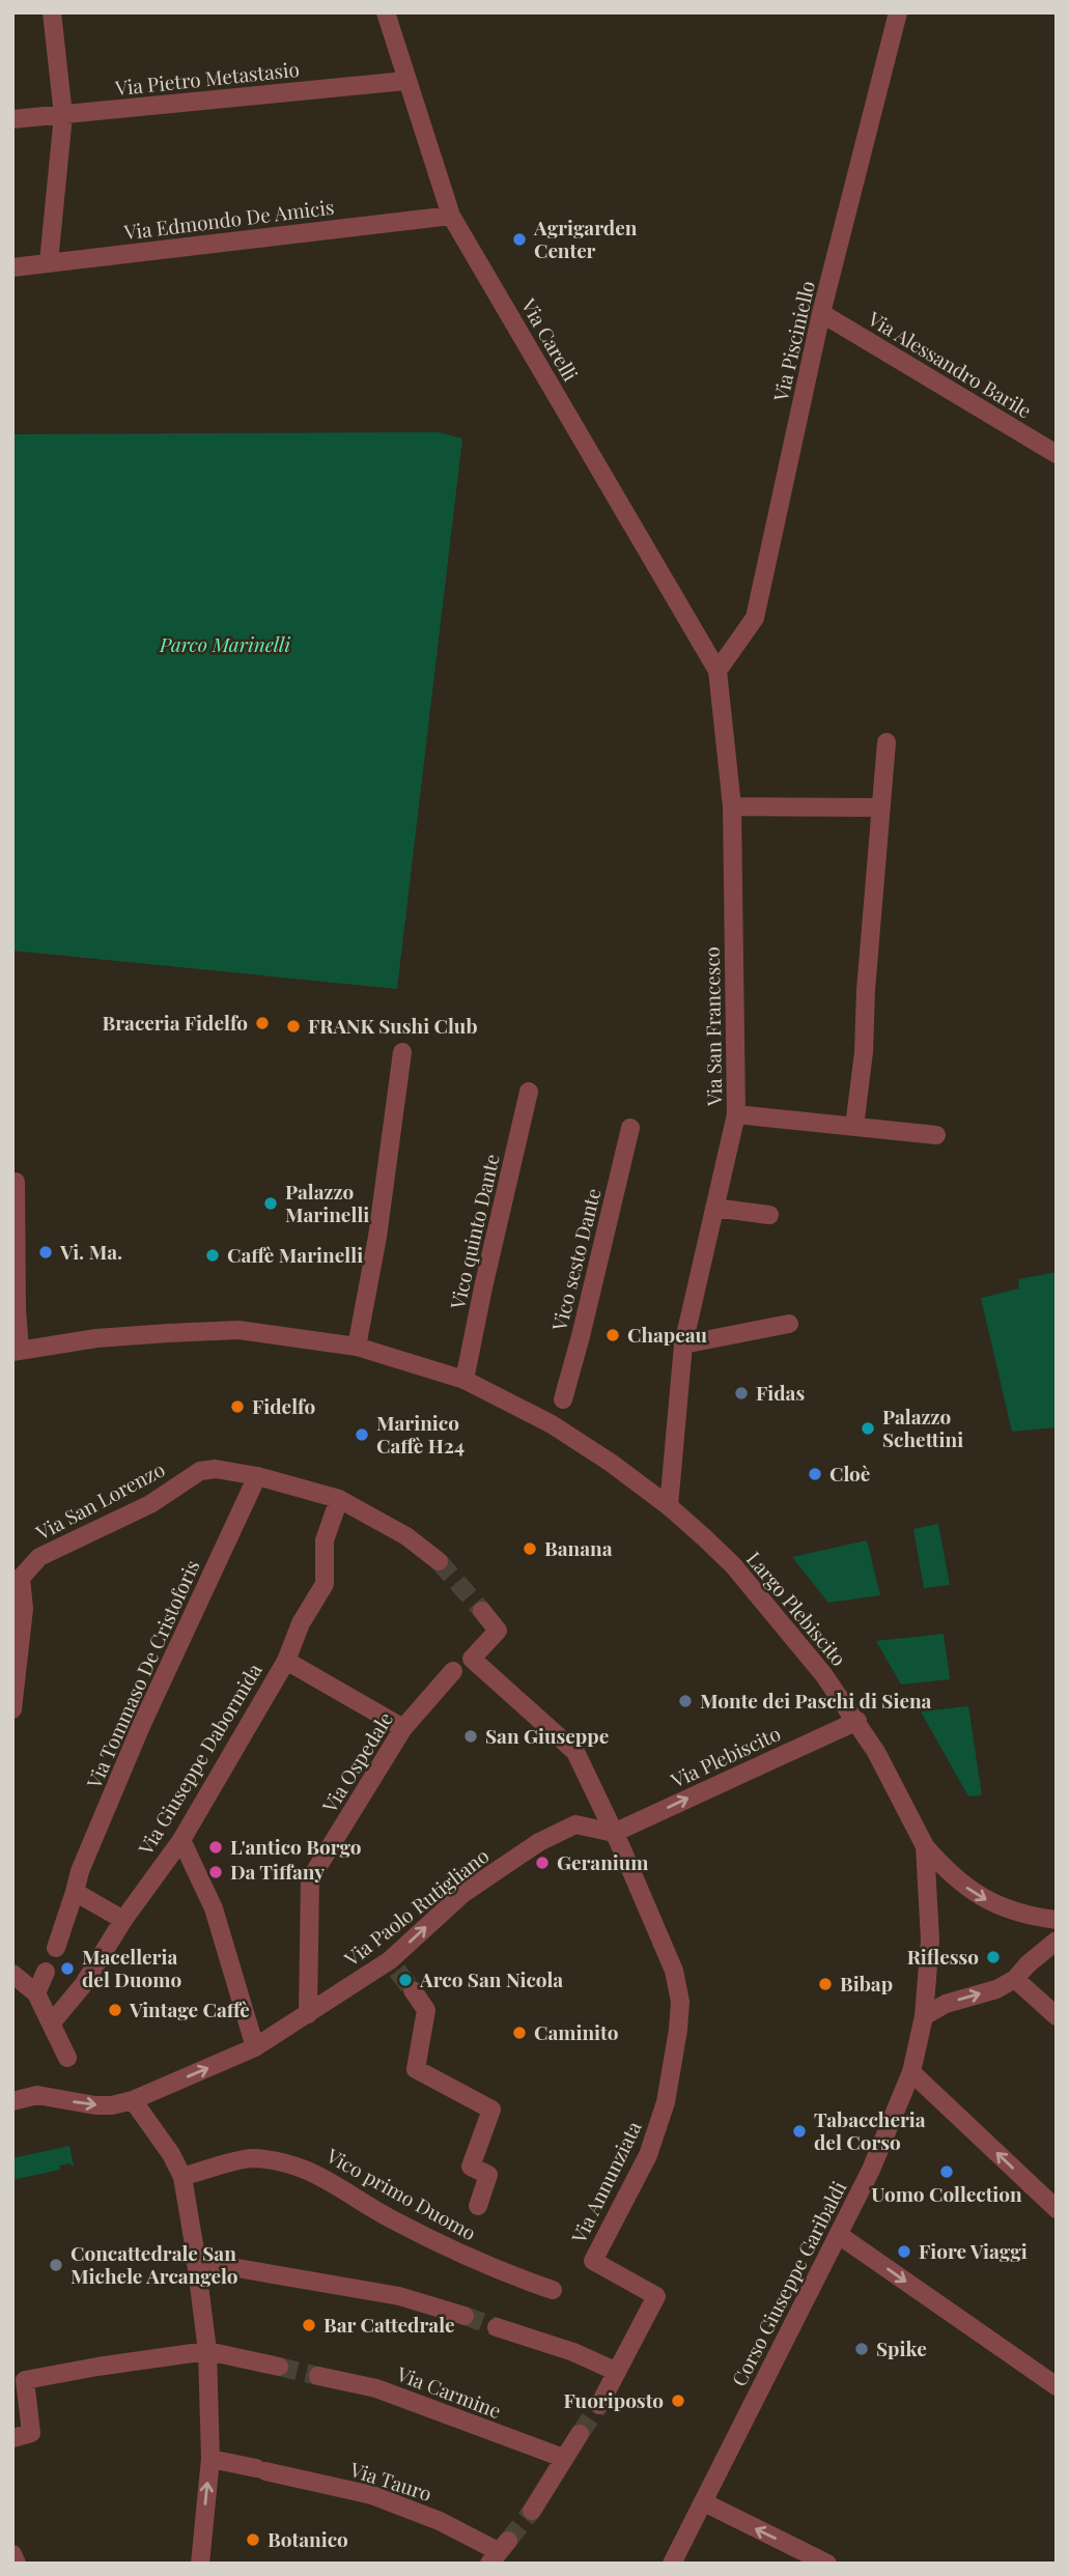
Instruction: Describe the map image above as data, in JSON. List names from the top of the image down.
{
  "streets": {
    "street": [
      "Via Pietro Metastasio",
      "Via Edmondo De Amicis",
      "Via Carelli",
      "Via Pisciniello",
      "Via Alessandro Barile",
      "Via San Francesco",
      "Vico quinto Dante",
      "Vico sesto Dante",
      "Via San Lorenzo",
      "Largo Plebiscito",
      "Via Tommaso De Cristoforis",
      "Via Plebiscito",
      "Via Giuseppe Dabormida",
      "Via Ospedale",
      "Via Paolo Rutigliano",
      "Via Annunziata",
      "Vico primo Duomo",
      "Corso Giuseppe Garibaldi",
      "Via Carmine",
      "Via Tauro"
    ]
  },
  "crossings": [
    ["Via Pietro Metastasio", "Via Carelli"],
    ["Via Edmondo De Amicis", "Via Carelli"],
    ["Via Carelli", "Via Pisciniello"],
    ["Via Carelli", "Via San Francesco"],
    ["Via Pisciniello", "Via Alessandro Barile"],
    ["Via Pisciniello", "Via San Francesco"],
    ["Via San Francesco", "Largo Plebiscito"],
    ["Vico quinto Dante", "Largo Plebiscito"],
    ["Via San Lorenzo", "Via Tommaso De Cristoforis"],
    ["Via San Lorenzo", "Via Giuseppe Dabormida"],
    ["Largo Plebiscito", "Via Plebiscito"],
    ["Largo Plebiscito", "Corso Giuseppe Garibaldi"],
    ["Via Plebiscito", "Via Paolo Rutigliano"],
    ["Via Plebiscito", "Via Annunziata"],
    ["Via Ospedale", "Via Paolo Rutigliano"],
    ["Via Paolo Rutigliano", "Via Annunziata"]
  ],
  "one_way": ["Via Plebiscito", "Via Paolo Rutigliano"],
  "parks": ["Parco Marinelli"],
  "places": [
    "Agrigarden Center",
    "Braceria Fidelfo",
    "FRANK Sushi Club",
    "Palazzo Marinelli",
    "Vi. Ma.",
    "Caffè Marinelli",
    "Chapeau",
    "Fidas",
    "Fidelfo",
    "Palazzo Schettini",
    "Marinico Caffè H24",
    "Cloè",
    "Banana",
    "Monte dei Paschi di Siena",
    "San Giuseppe",
    "L'antico Borgo",
    "Geranium",
    "Da Tiffany",
    "Riflesso",
    "Macelleria del Duomo",
    "Arco San Nicola",
    "Bibap",
    "Vintage Caffè",
    "Caminito",
    "Tabaccheria del Corso",
    "Uomo Collection",
    "Fiore Viaggi",
    "Concattedrale San Michele Arcangelo",
    "Bar Cattedrale",
    "Spike",
    "Fuoriposto",
    "Botanico"
  ]
}
